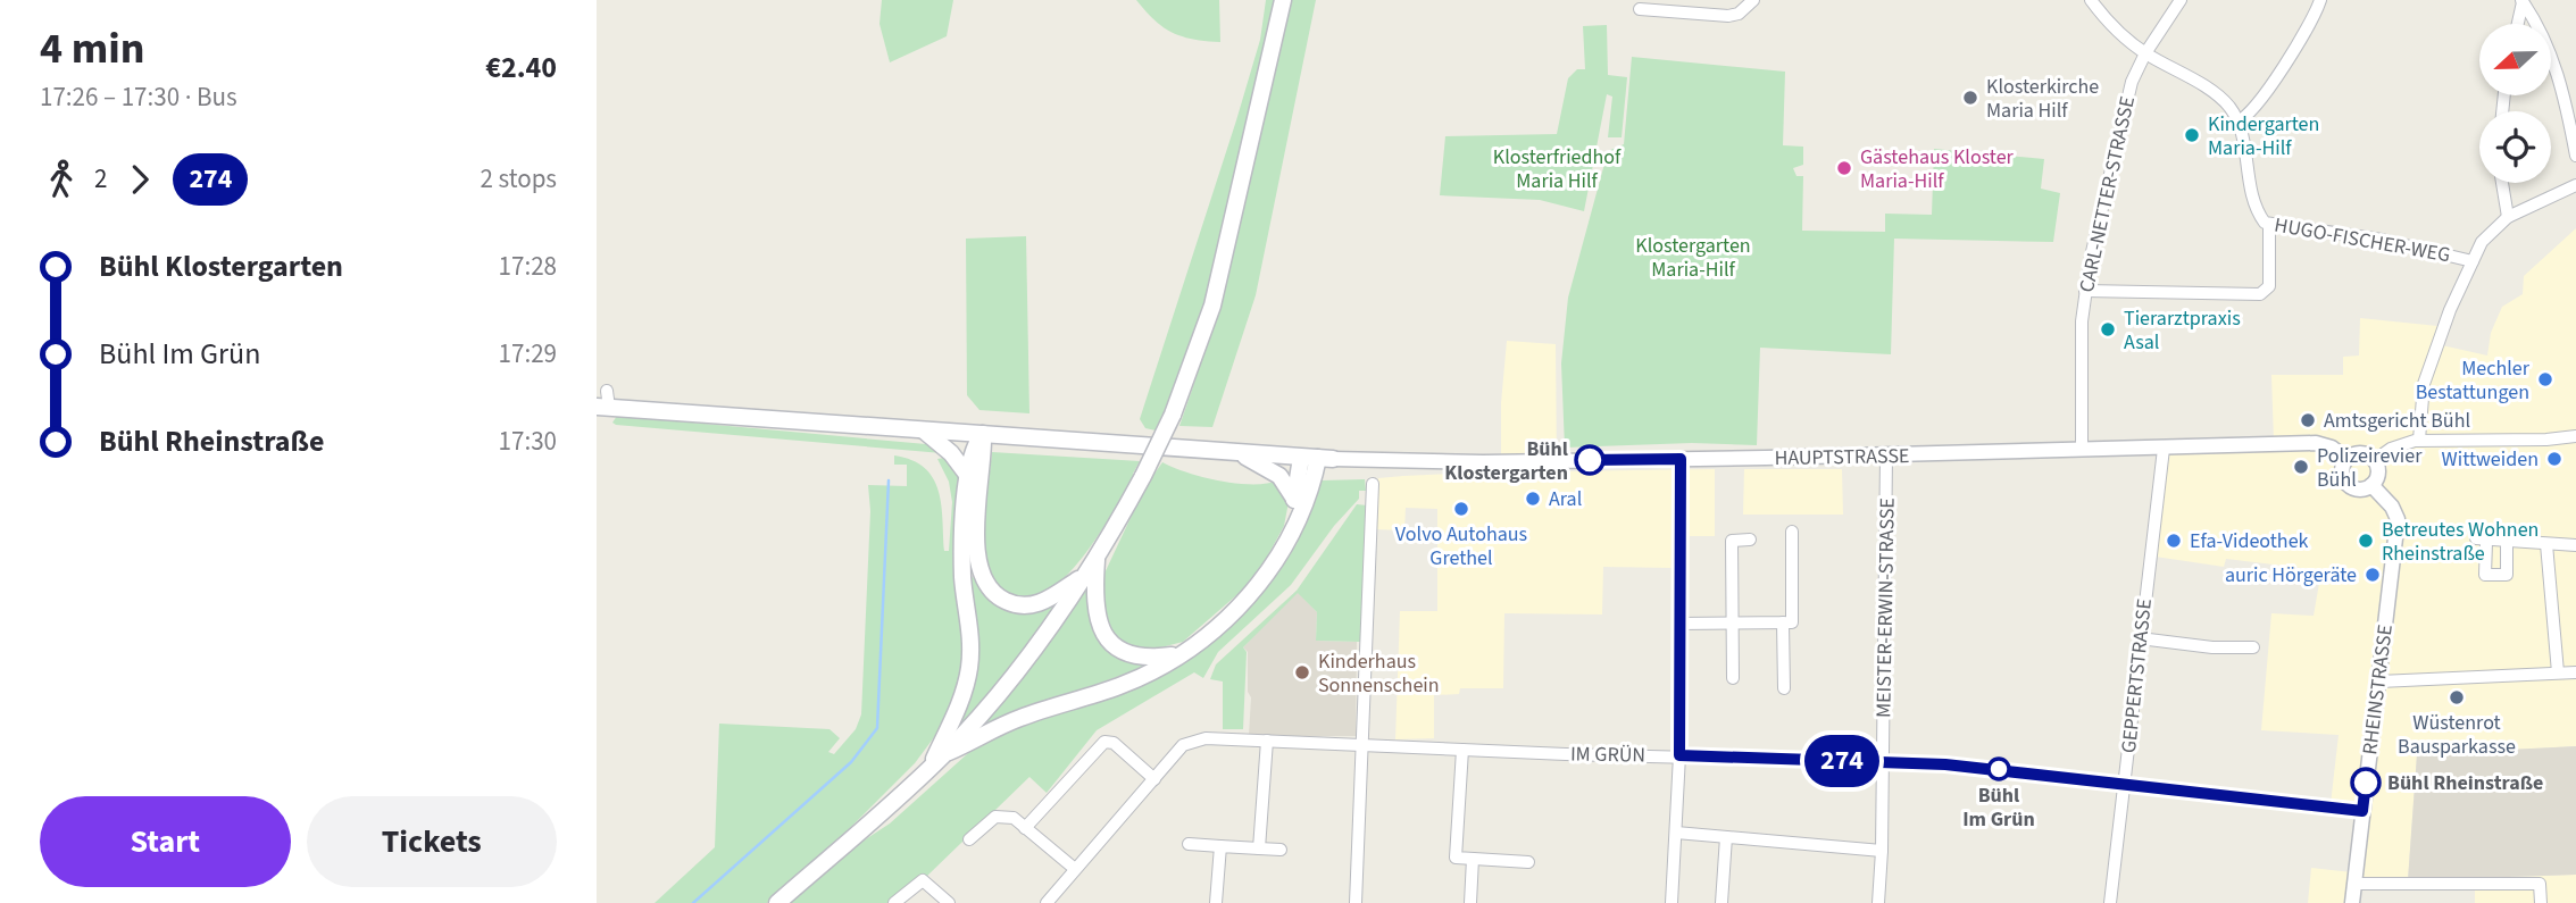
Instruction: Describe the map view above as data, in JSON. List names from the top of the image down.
{
  "streets": {
    "street": [
      "CARL-NETTER-STRASSE",
      "HUGO-FISCHER-WEG",
      "HAUPTSTRASSE",
      "MEISTER-ERWIN-STRASSE",
      "GEPPERTSTRASSE",
      "RHEINSTRASSE",
      "IM GRÜN"
    ]
  },
  "crossings": [
    ["CARL-NETTER-STRASSE", "HAUPTSTRASSE"],
    ["HAUPTSTRASSE", "MEISTER-ERWIN-STRASSE"],
    ["HAUPTSTRASSE", "GEPPERTSTRASSE"],
    ["HAUPTSTRASSE", "RHEINSTRASSE"],
    ["MEISTER-ERWIN-STRASSE", "IM GRÜN"],
    ["GEPPERTSTRASSE", "IM GRÜN"],
    ["RHEINSTRASSE", "IM GRÜN"]
  ],
  "parks": ["Klosterfriedhof Maria Hilf", "Klostergarten Maria-Hilf"],
  "places": [
    "Klosterkirche Maria Hilf",
    "Kindergarten Maria-Hilf",
    "Gästehaus Kloster Maria-Hilf",
    "Tierarztpraxis Asal",
    "Mechler Bestattungen",
    "Amtsgericht Bühl",
    "Wittweiden",
    "Bühl Klostergarten",
    "Polizeirevier Bühl",
    "Aral",
    "Volvo Autohaus Grethel",
    "Efa-Videothek",
    "Betreutes Wohnen Rheinstraße",
    "auric Hörgeräte",
    "Kinderhaus Sonnenschein",
    "Wüstenrot Bausparkasse",
    "Bühl Im Grün",
    "Bühl Rheinstraße"
  ],
  "lines": ["bus line 274"],
  "north": "left",
  "page": {
    "heading": ["4 min", "17:26 – 17:30 · Bus", "€2.40"],
    "on_map": "274",
    "legs": ["2", "274", "2 stops"],
    "list": [
      {
        "name": "Bühl Klostergarten",
        "value": "17:28"
      },
      {
        "name": "Bühl Im Grün",
        "value": "17:29"
      },
      {
        "name": "Bühl Rheinstraße",
        "value": "17:30"
      }
    ],
    "buttons": ["Start", "Tickets"]
  }
}
